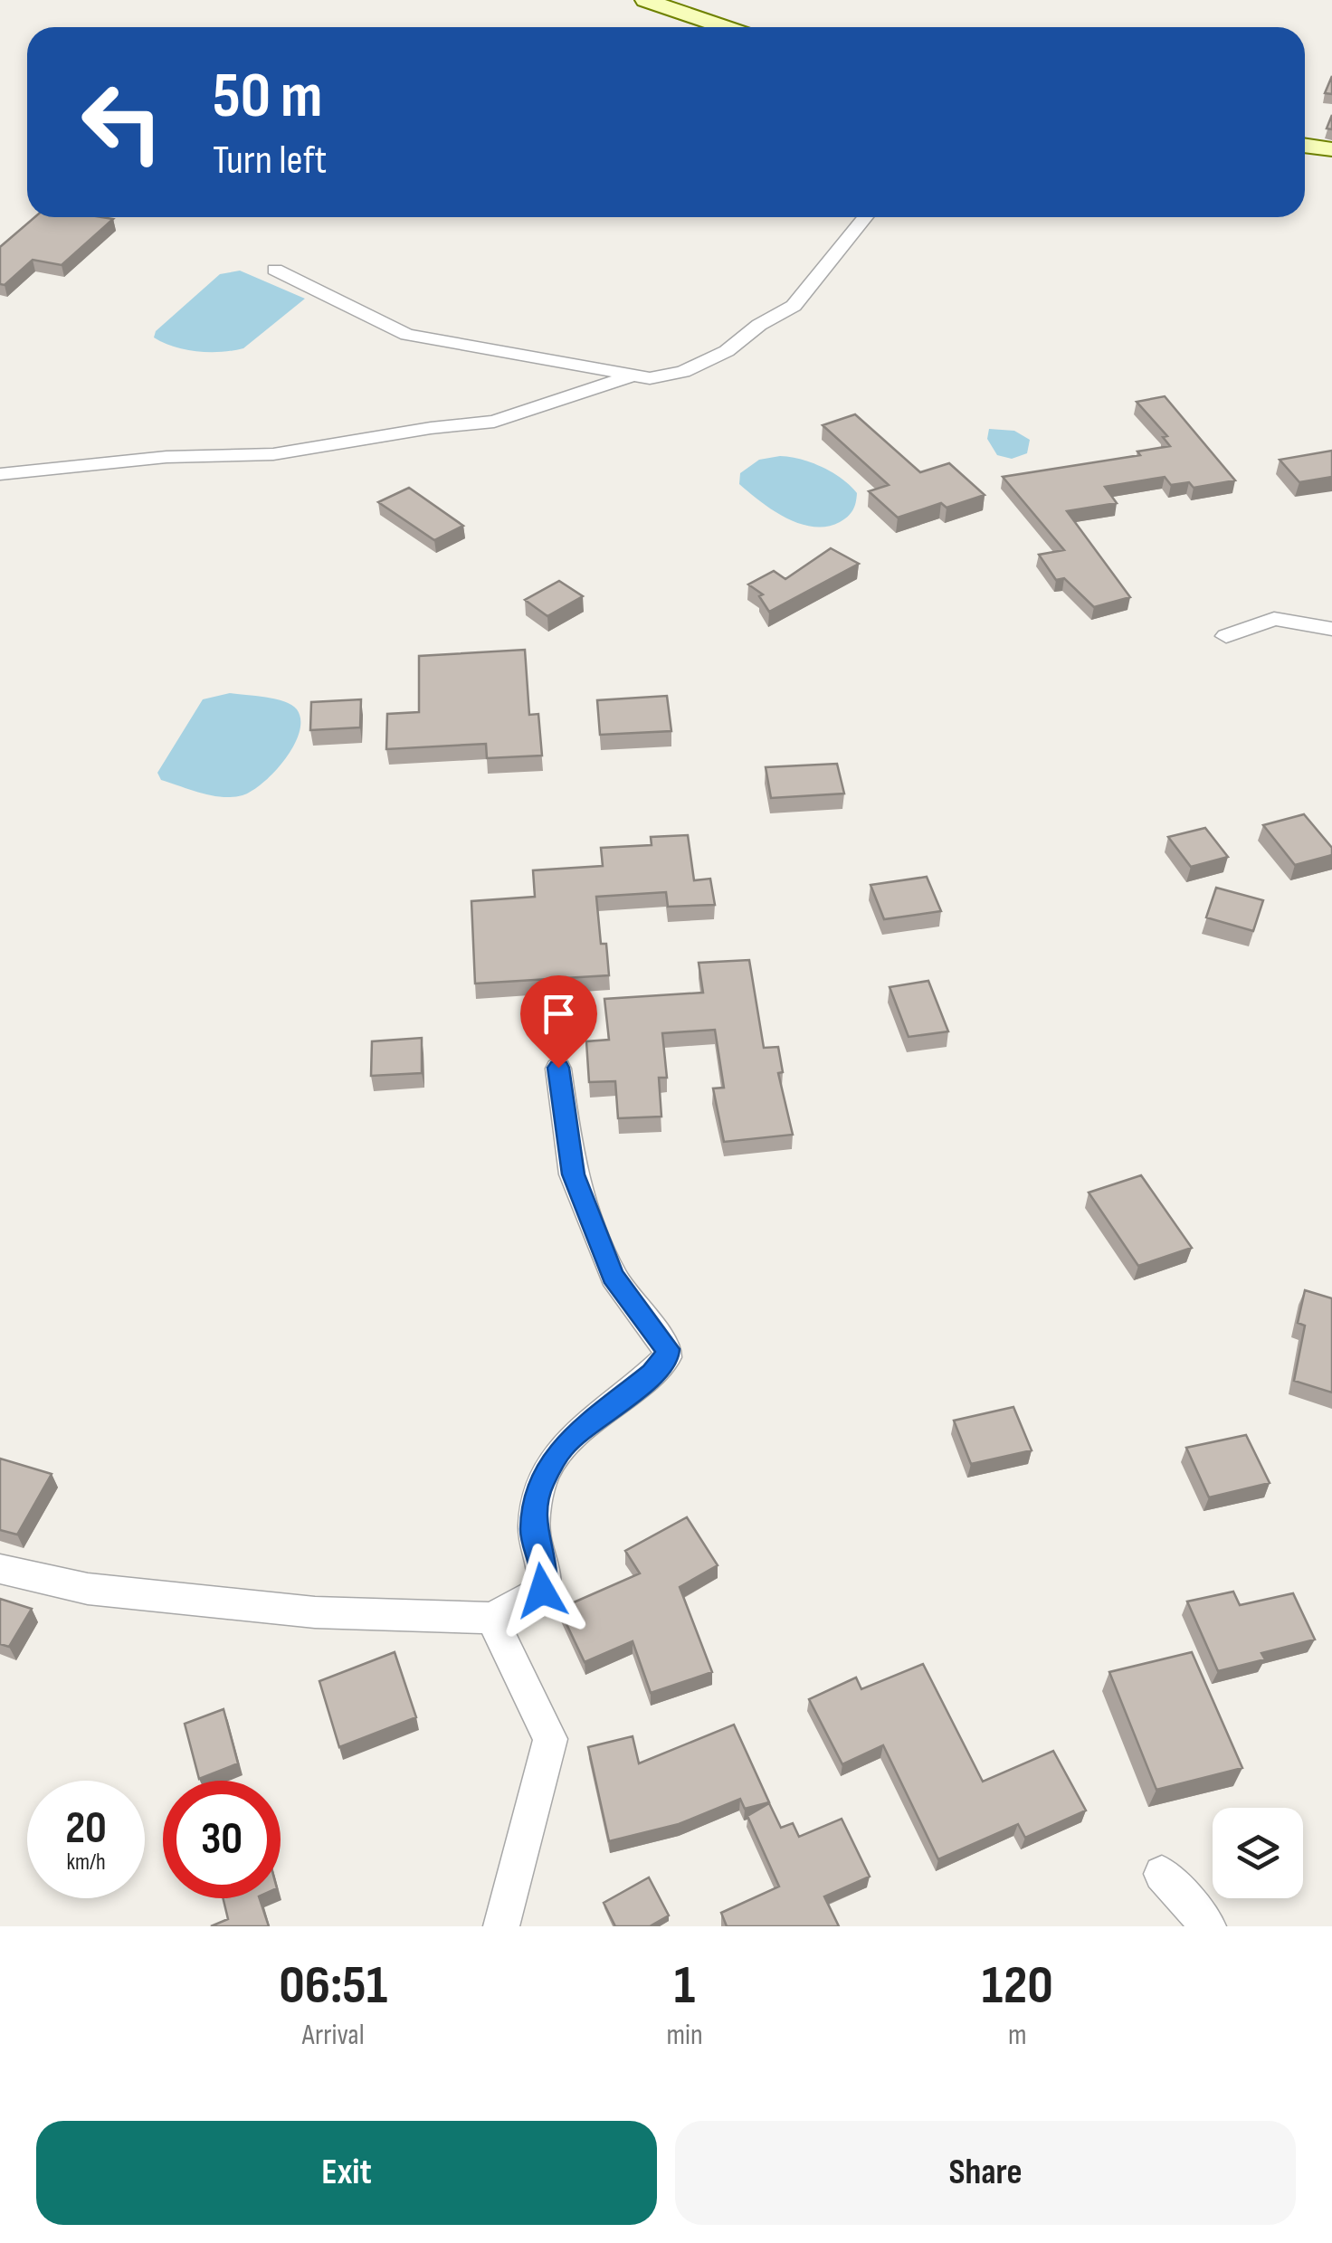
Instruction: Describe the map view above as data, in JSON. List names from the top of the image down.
{
  "page": {
    "turn": ["50 m", "Turn left"],
    "speed": "20 km/h",
    "limit": "30",
    "eta": [
      "06:51",
      "Arrival",
      "1",
      "min",
      "120",
      "m"
    ],
    "buttons": ["Exit", "Share"]
  }
}
